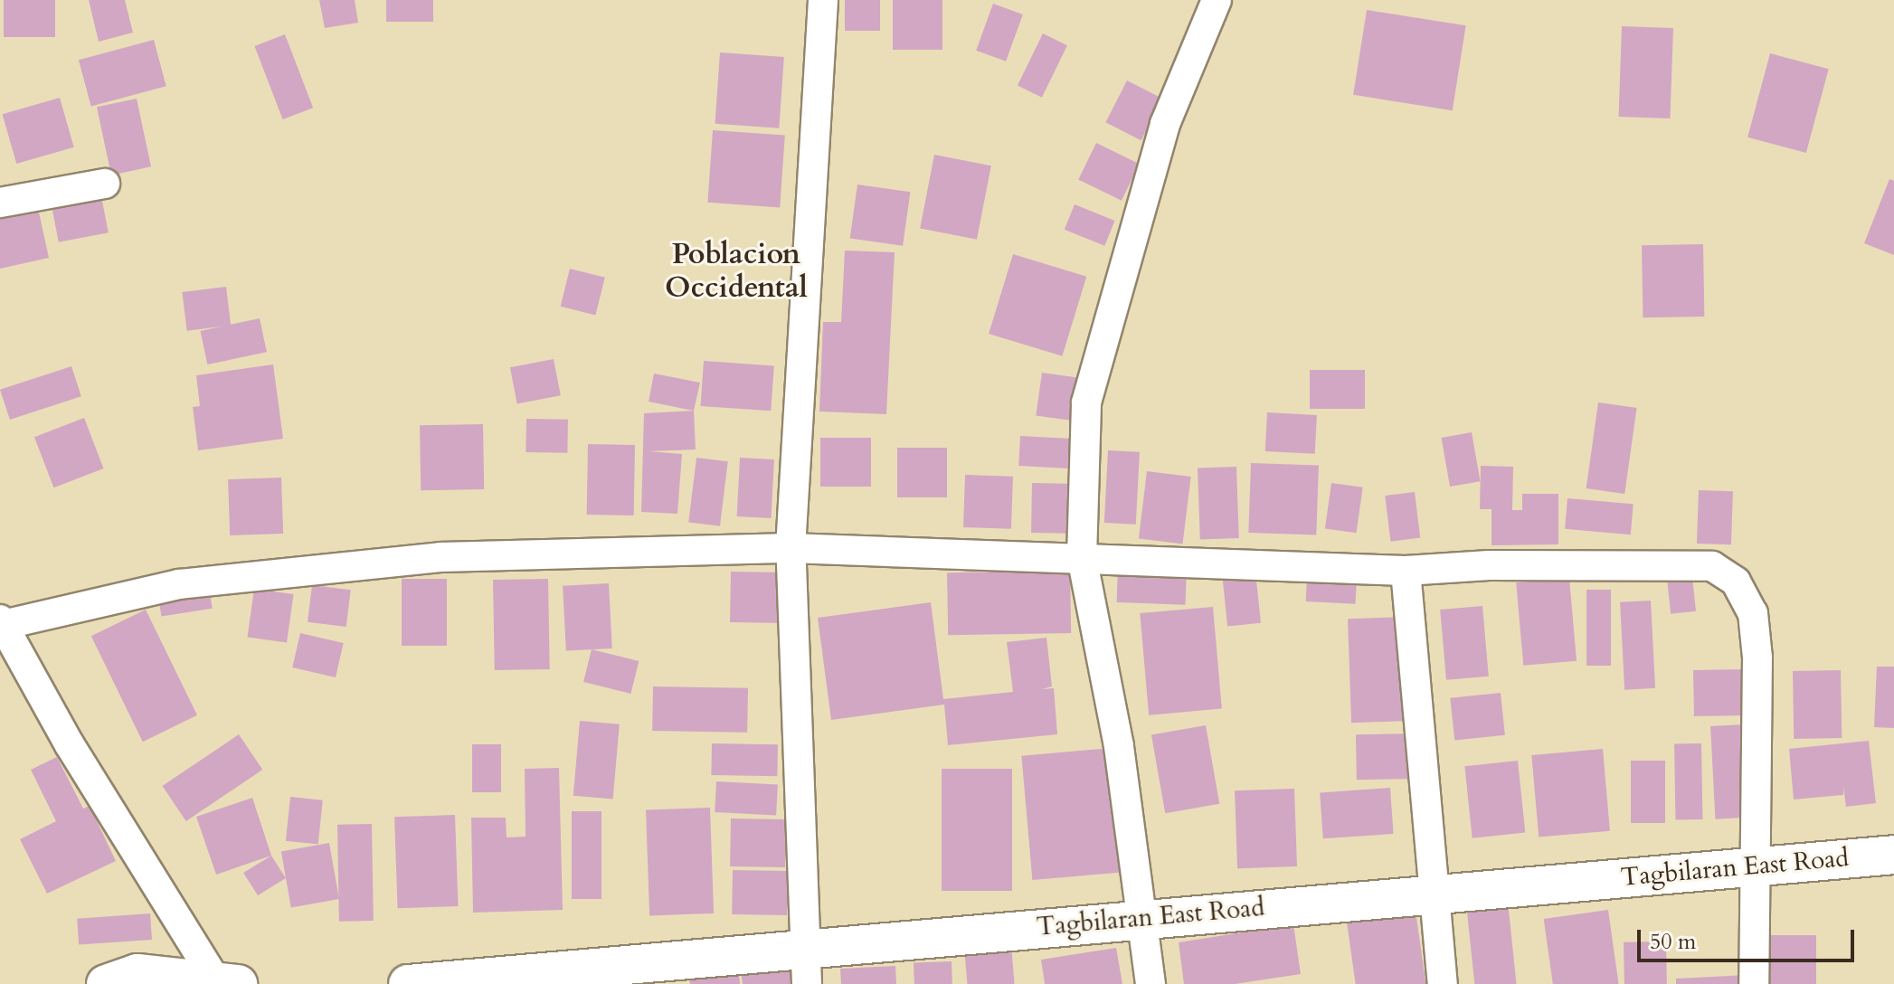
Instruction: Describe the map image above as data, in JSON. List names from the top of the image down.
{
  "streets": {
    "main road": ["Tagbilaran East Road"]
  },
  "districts": ["Poblacion Occidental"],
  "scale_bar": "50 m"
}
